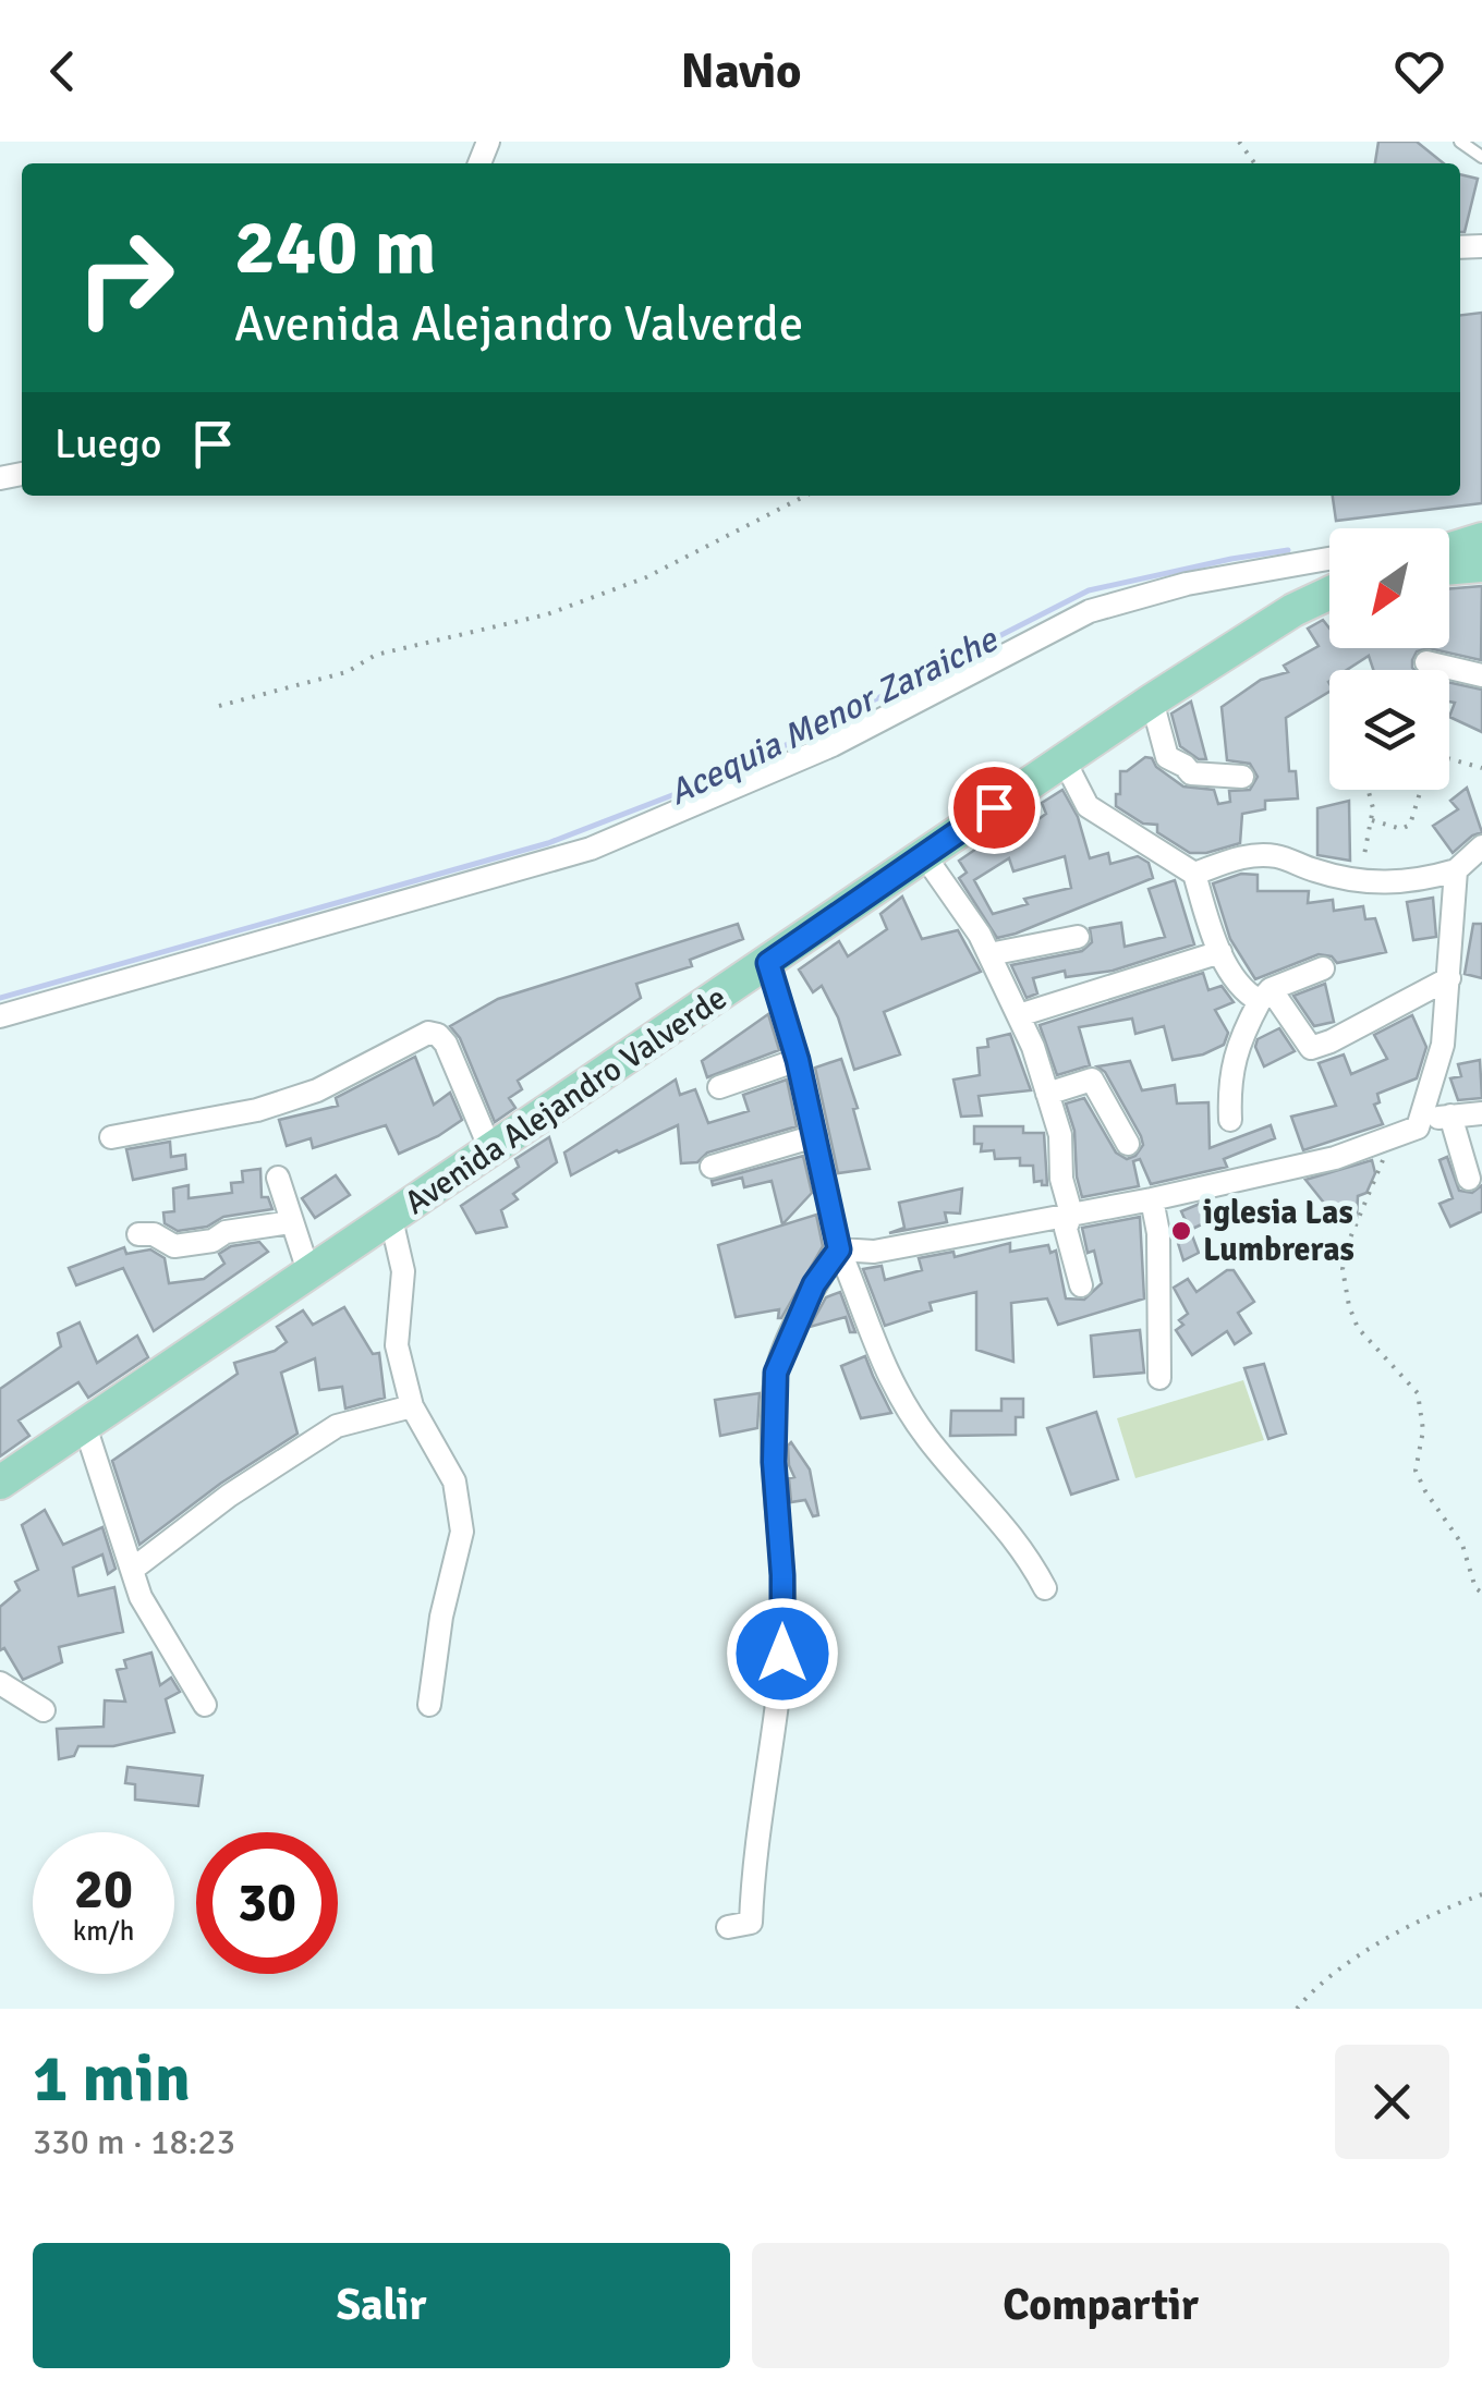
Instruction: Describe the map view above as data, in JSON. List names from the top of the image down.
{
  "streets": {
    "main road": ["Avenida Alejandro Valverde"]
  },
  "water": ["Acequia Menor Zaraiche"],
  "places": ["iglesia Las Lumbreras"],
  "north": "bottom left",
  "page": {
    "header": "Navio",
    "turn": ["240 m", "Avenida Alejandro Valverde"],
    "then": "Luego",
    "speed": "20 km/h",
    "limit": "30",
    "heading": ["1 min", "330 m · 18:23"],
    "buttons": ["Salir", "Compartir"]
  }
}
